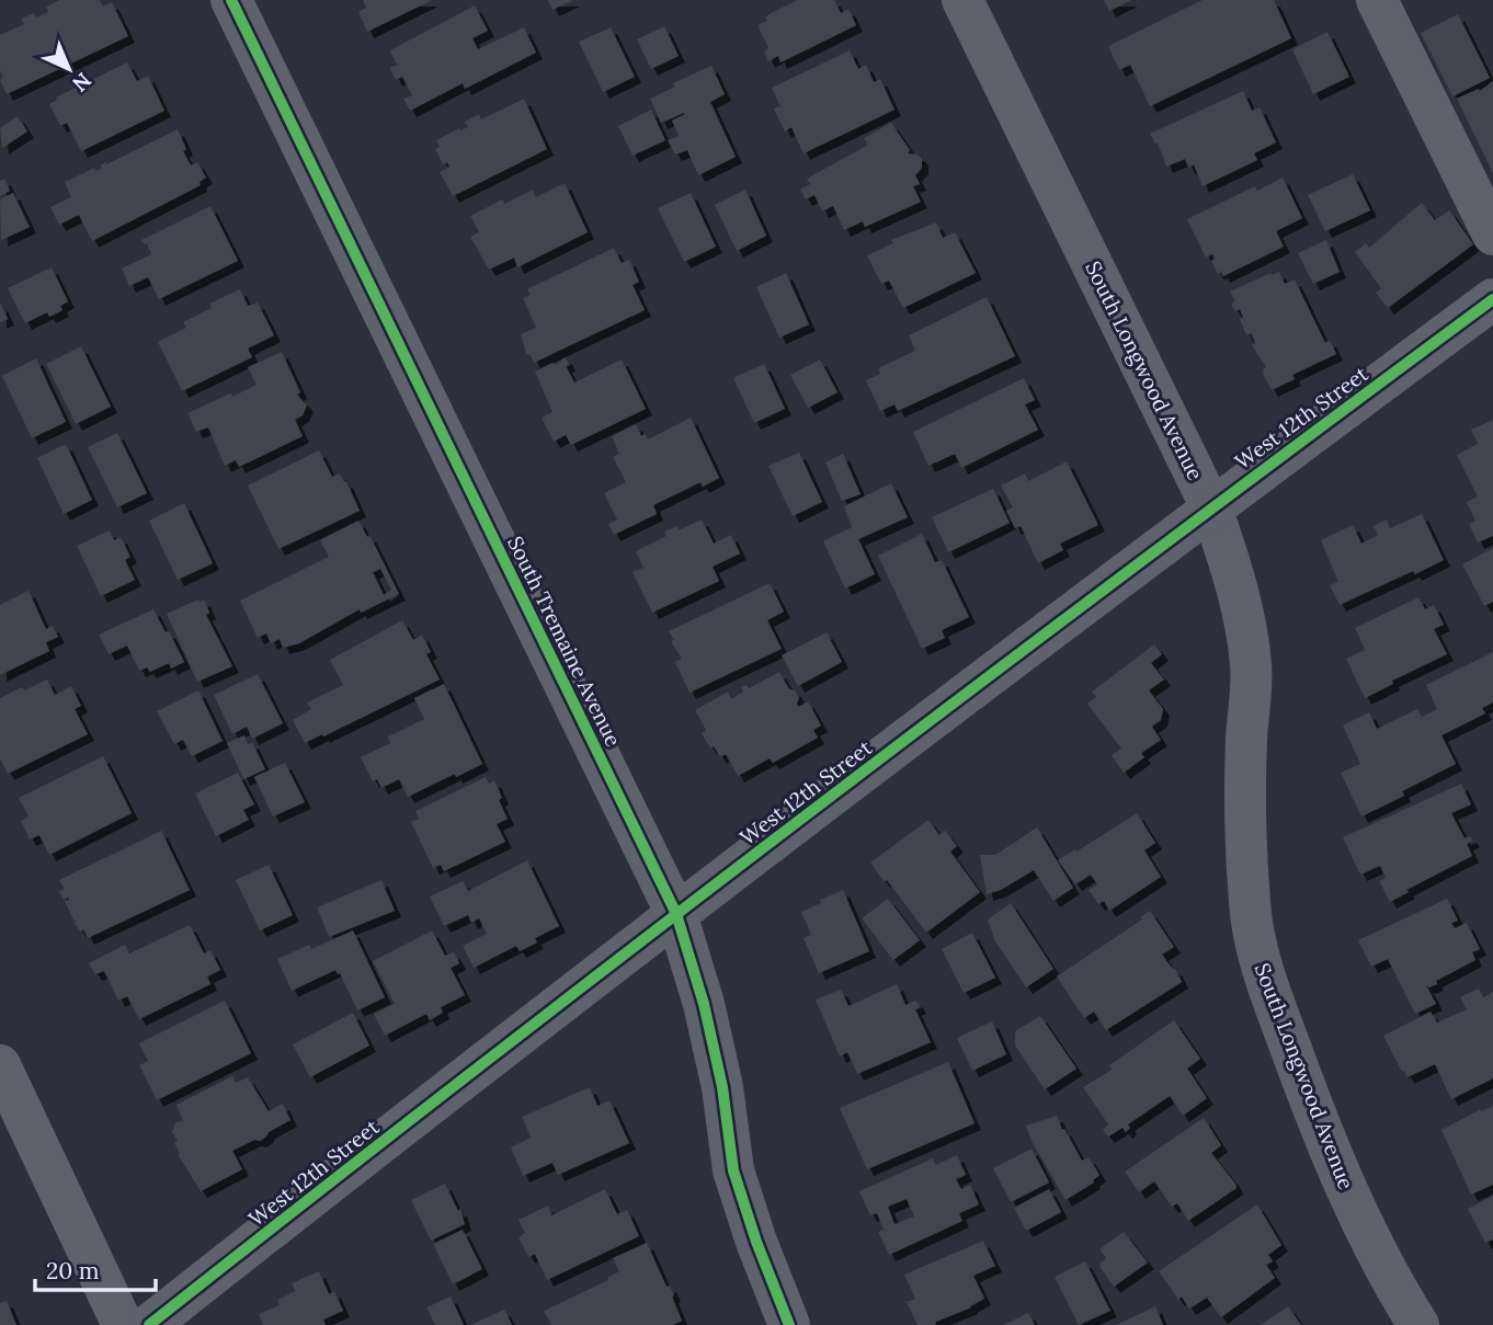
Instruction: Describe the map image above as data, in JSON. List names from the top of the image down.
{
  "streets": {
    "street": ["South Longwood Avenue", "West 12th Street", "South Tremaine Avenue"]
  },
  "crossings": [
    ["South Longwood Avenue", "West 12th Street"],
    ["West 12th Street", "South Tremaine Avenue"]
  ],
  "scale_bar": "20 m",
  "north": "bottom right"
}
